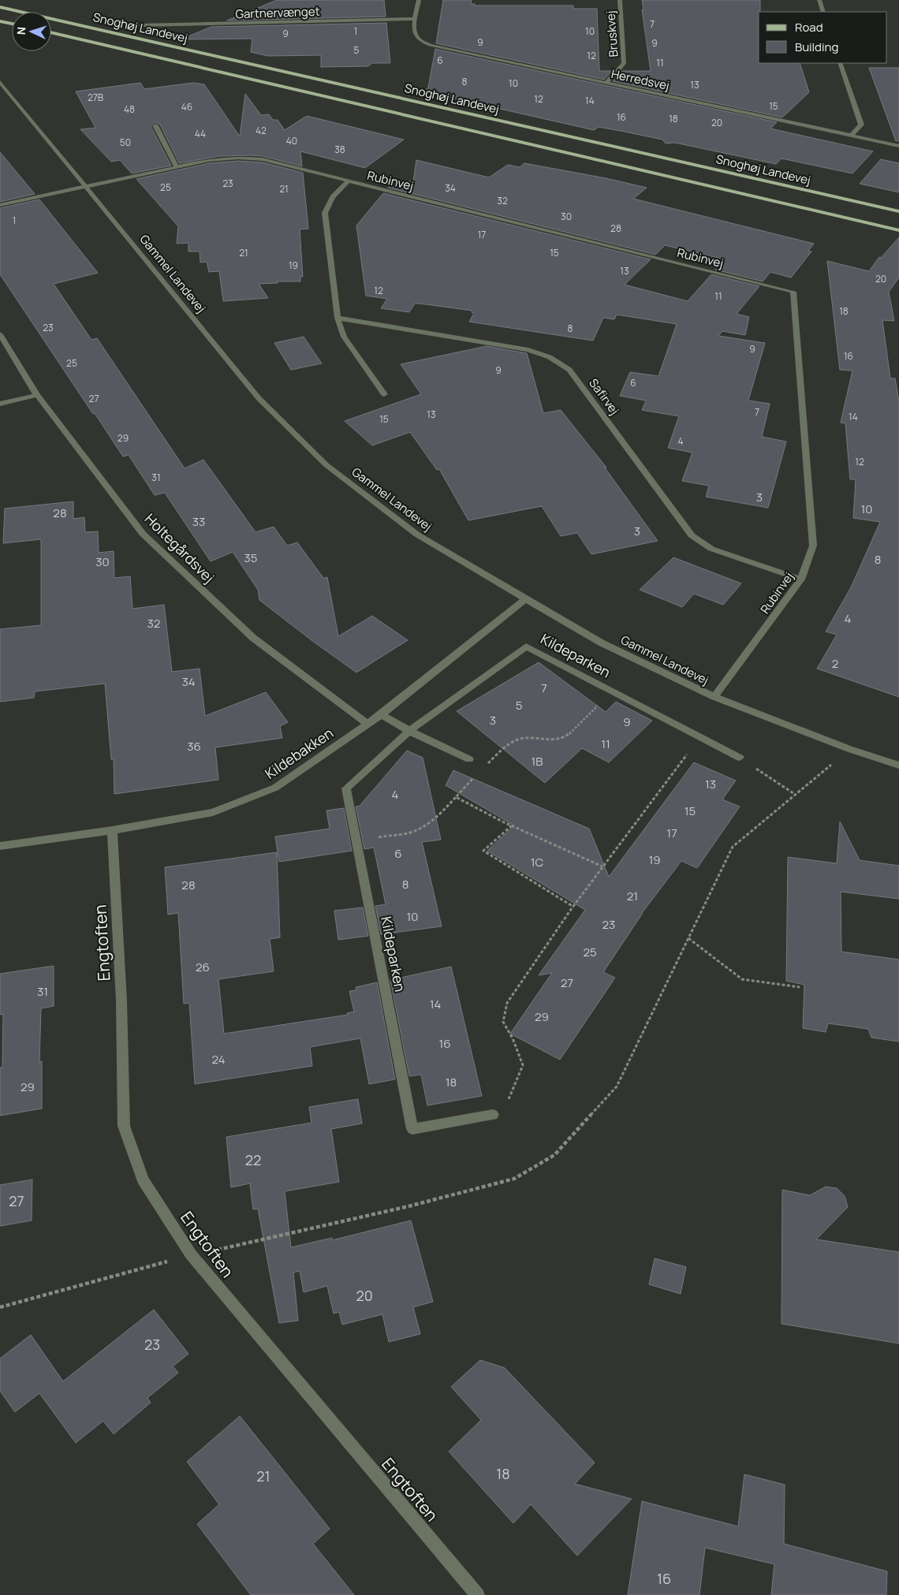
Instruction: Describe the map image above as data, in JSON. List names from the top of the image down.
{
  "streets": {
    "main road": ["Snoghøj Landevej"],
    "street": [
      "Gartnervænget",
      "Bruskvej",
      "Herredsvej",
      "Rubinvej",
      "Gammel Landevej",
      "Safirvej",
      "Holtegårdsvej",
      "Kildeparken",
      "Kildebakken",
      "Engtoften"
    ]
  },
  "crossings": [
    ["Gartnervænget", "Herredsvej"],
    ["Bruskvej", "Herredsvej"],
    ["Rubinvej", "Gammel Landevej"],
    ["Rubinvej", "Safirvej"],
    ["Gammel Landevej", "Kildebakken"],
    ["Holtegårdsvej", "Kildebakken"],
    ["Kildebakken", "Engtoften"]
  ],
  "house_numbers": [
    "7",
    "1",
    "10",
    "9",
    "9",
    "9",
    "5",
    "12",
    "6",
    "11",
    "8",
    "10",
    "13",
    "27B",
    "12",
    "14",
    "15",
    "46",
    "48",
    "16",
    "18",
    "20",
    "42",
    "44",
    "40",
    "50",
    "38",
    "23",
    "25",
    "34",
    "21",
    "32",
    "30",
    "1",
    "28",
    "17",
    "21",
    "15",
    "19",
    "13",
    "20",
    "12",
    "11",
    "18",
    "23",
    "8",
    "9",
    "16",
    "25",
    "9",
    "6",
    "27",
    "7",
    "13",
    "14",
    "15",
    "29",
    "4",
    "12",
    "31",
    "3",
    "10",
    "28",
    "33",
    "3",
    "35",
    "8",
    "30",
    "4",
    "32",
    "2",
    "34",
    "7",
    "5",
    "3",
    "9",
    "11",
    "36",
    "1B",
    "13",
    "4",
    "15",
    "17",
    "6",
    "19",
    "1C",
    "8",
    "28",
    "21",
    "10",
    "23",
    "25",
    "26",
    "27",
    "31",
    "14",
    "29",
    "16",
    "24",
    "18",
    "29",
    "22",
    "27",
    "20",
    "23",
    "18",
    "21",
    "16"
  ],
  "legend": ["Road", "Building"],
  "north": "left"
}
